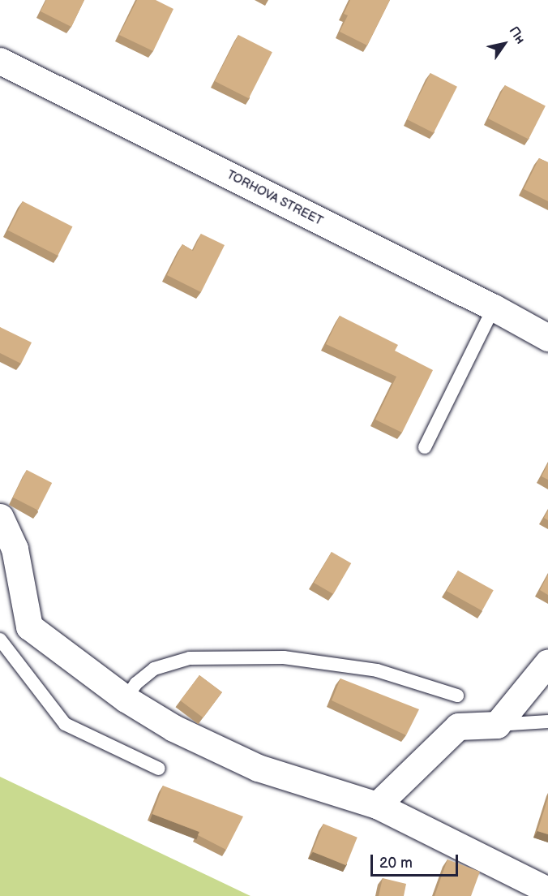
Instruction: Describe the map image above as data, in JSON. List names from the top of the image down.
{
  "streets": {
    "street": ["TORHOVA STREET"]
  },
  "scale_bar": "20 m",
  "north": "top right"
}
